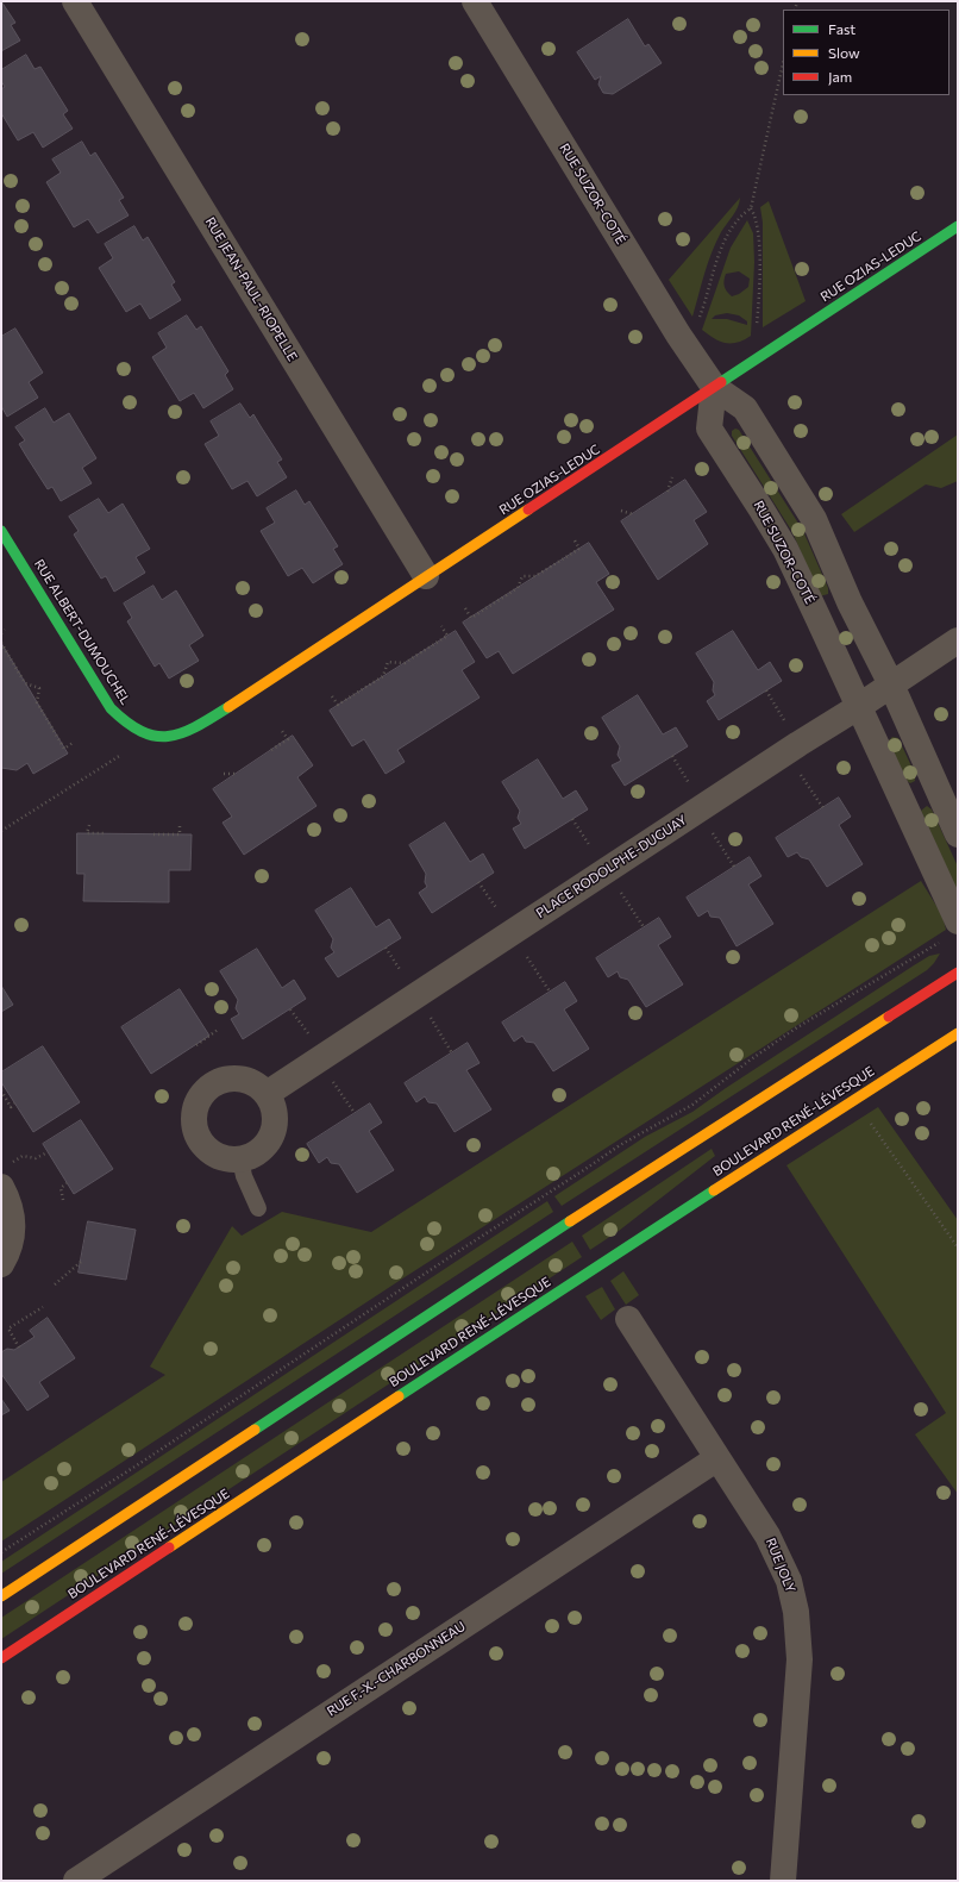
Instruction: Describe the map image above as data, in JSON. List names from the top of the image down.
{
  "streets": {
    "main road": ["RUE OZIAS-LEDUC", "RUE ALBERT-DUMOUCHEL", "BOULEVARD RENÉ-LÉVESQUE"],
    "street": [
      "RUE SUZOR-COTÉ",
      "RUE JEAN-PAUL-RIOPELLE",
      "PLACE RODOLPHE-DUGUAY",
      "RUE JOLY",
      "RUE F.-X.-CHARBONNEAU"
    ]
  },
  "crossings": [
    ["RUE SUZOR-COTÉ", "RUE OZIAS-LEDUC"],
    ["RUE SUZOR-COTÉ", "PLACE RODOLPHE-DUGUAY"],
    ["RUE OZIAS-LEDUC", "RUE JEAN-PAUL-RIOPELLE"],
    ["RUE OZIAS-LEDUC", "RUE ALBERT-DUMOUCHEL"],
    ["RUE JOLY", "RUE F.-X.-CHARBONNEAU"]
  ],
  "legend": ["Fast", "Slow", "Jam"]
}
